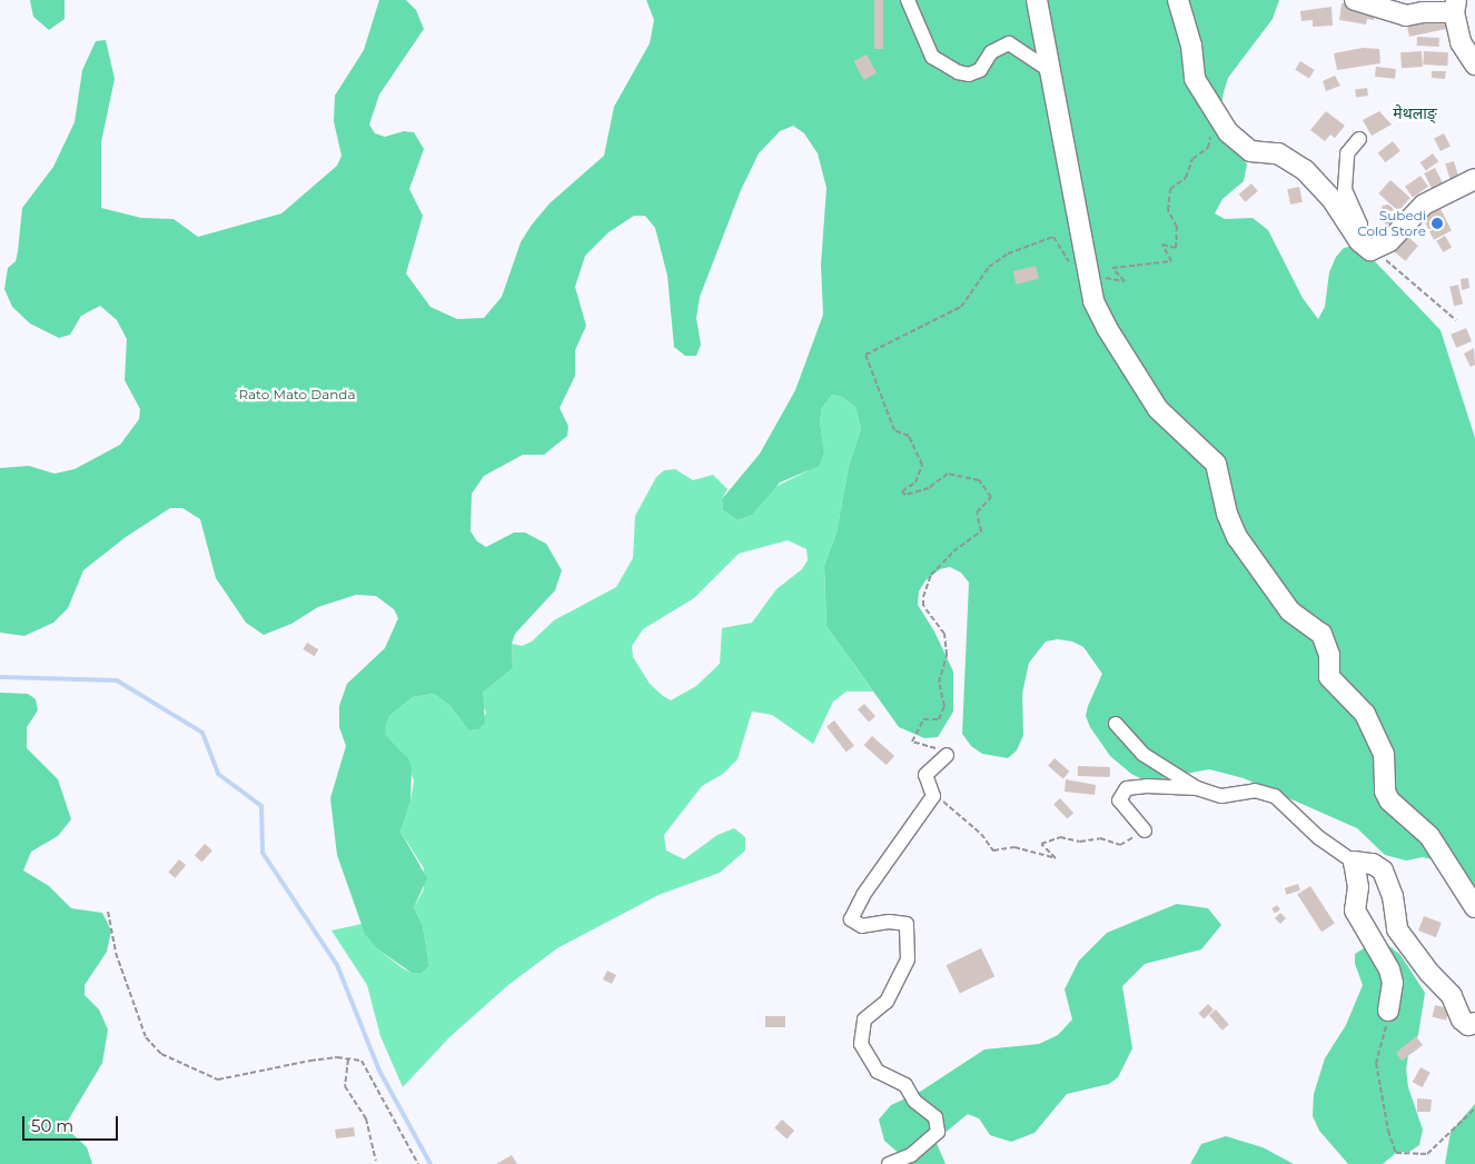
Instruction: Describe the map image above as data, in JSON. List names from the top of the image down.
{
  "districts": ["मेथलाङ्"],
  "parks": ["Rato Mato Danda"],
  "places": ["Subedi Cold Store"],
  "scale_bar": "50 m"
}
